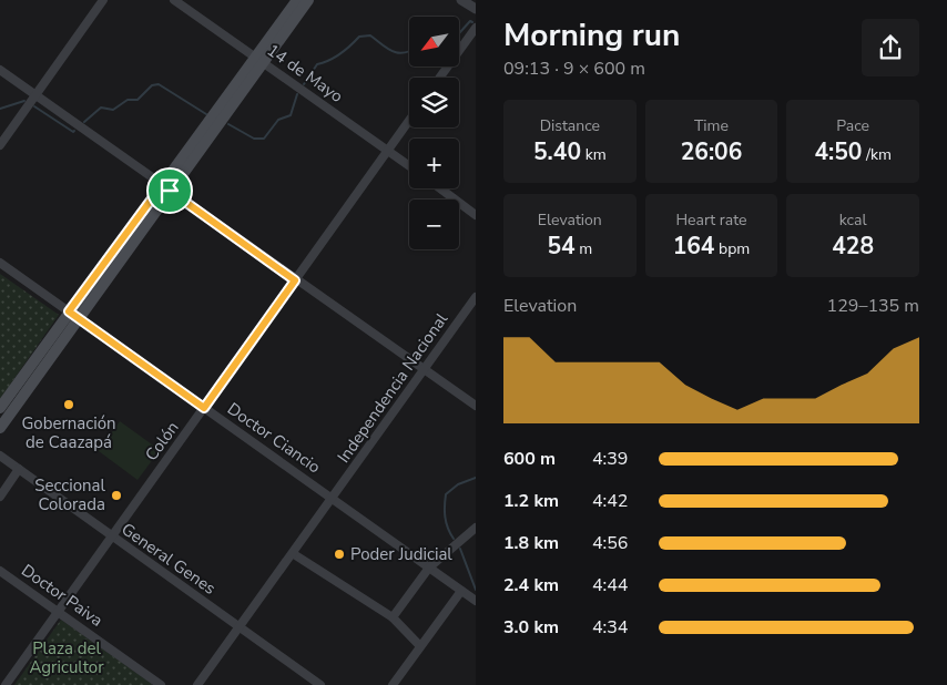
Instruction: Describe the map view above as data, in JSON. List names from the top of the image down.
{
  "streets": {
    "street": [
      "14 de Mayo",
      "Independencia Nacional",
      "Doctor Ciancio",
      "Colón",
      "General Genes",
      "Doctor Paiva"
    ]
  },
  "crossings": [
    ["14 de Mayo", "Colón"],
    ["Independencia Nacional", "Doctor Ciancio"],
    ["Independencia Nacional", "General Genes"],
    ["Doctor Ciancio", "Colón"],
    ["Colón", "General Genes"],
    ["Colón", "Doctor Paiva"]
  ],
  "parks": ["Plaza del Agricultor"],
  "places": ["Gobernación de Caazapá", "Seccional Colorada", "Poder Judicial"],
  "north": "bottom left",
  "page": {
    "heading": ["Morning run", "09:13 · 9 × 600 m"],
    "map_buttons": ["+", "−"],
    "stats": [
      ["Distance", "5.40 km"],
      ["Time", "26:06"],
      ["Pace", "4:50 /km"],
      ["Elevation", "54 m"],
      ["Heart rate", "164 bpm"],
      ["kcal", "428"]
    ],
    "chart": ["Elevation", "129–135 m"],
    "list": [
      {
        "name": "600 m",
        "note": "4:39"
      },
      {
        "name": "1.2 km",
        "note": "4:42"
      },
      {
        "name": "1.8 km",
        "note": "4:56"
      },
      {
        "name": "2.4 km",
        "note": "4:44"
      },
      {
        "name": "3.0 km",
        "note": "4:34"
      }
    ]
  }
}
